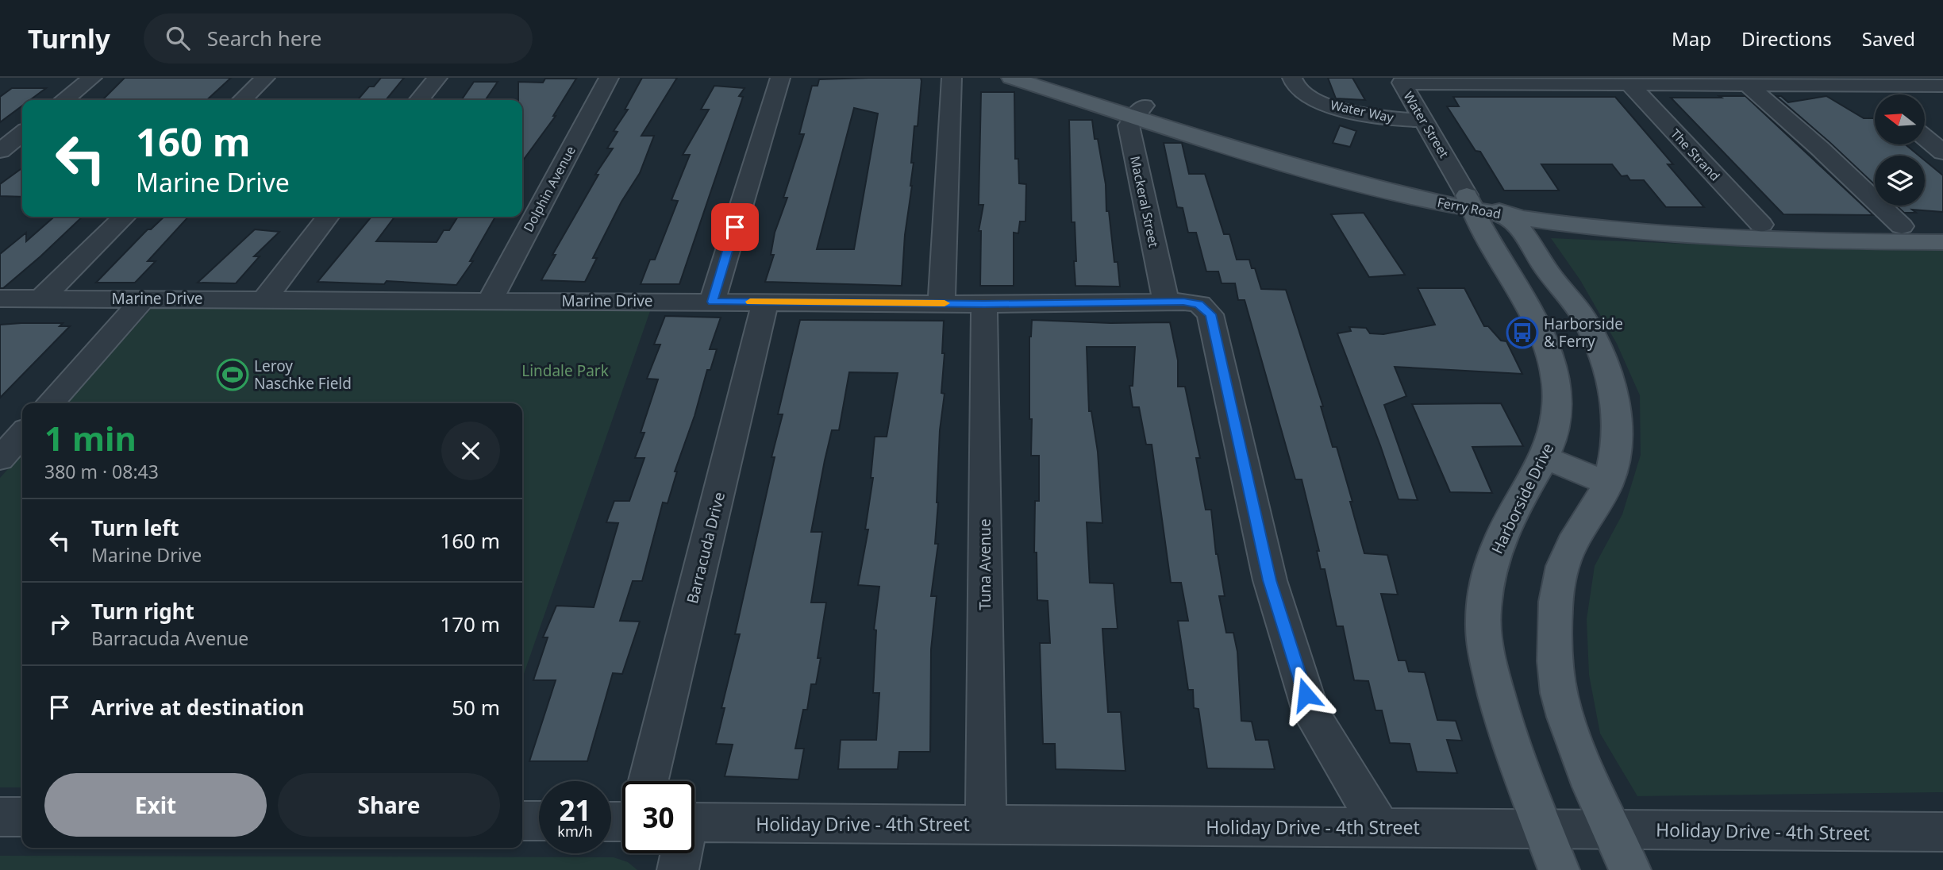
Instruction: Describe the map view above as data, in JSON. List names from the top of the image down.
{
  "streets": {
    "main road": ["Ferry Road", "Harborside Drive"],
    "street": [
      "Water Way",
      "Water Street",
      "The Strand",
      "Dolphin Avenue",
      "Mackeral Street",
      "Marine Drive",
      "Barracuda Drive",
      "Tuna Avenue",
      "Holiday Drive - 4th Street"
    ]
  },
  "crossings": [
    ["Water Way", "Water Street"],
    ["Water Street", "Ferry Road"],
    ["Water Street", "Harborside Drive"],
    ["The Strand", "Ferry Road"],
    ["Dolphin Avenue", "Marine Drive"],
    ["Mackeral Street", "Ferry Road"],
    ["Mackeral Street", "Marine Drive"],
    ["Ferry Road", "Harborside Drive"],
    ["Marine Drive", "Barracuda Drive"],
    ["Marine Drive", "Tuna Avenue"],
    ["Marine Drive", "Holiday Drive - 4th Street"],
    ["Harborside Drive", "Holiday Drive - 4th Street"],
    ["Tuna Avenue", "Holiday Drive - 4th Street"]
  ],
  "parks": ["Lindale Park"],
  "places": {
    "bus stop": ["Harborside & Ferry"],
    "sports": ["Leroy Naschke Field"]
  },
  "north": "left",
  "page": {
    "header": "Turnly",
    "search": "Search here",
    "nav": ["Map", "Directions", "Saved"],
    "turn": ["160 m", "Marine Drive"],
    "heading": ["1 min", "380 m · 08:43"],
    "list": [
      {
        "name": "Turn left",
        "note": "Marine Drive",
        "value": "160 m"
      },
      {
        "name": "Turn right",
        "note": "Barracuda Avenue",
        "value": "170 m"
      },
      {
        "name": "Arrive at destination",
        "value": "50 m"
      }
    ],
    "buttons": ["Exit", "Share"],
    "speed": "21 km/h",
    "limit": "30"
  }
}
